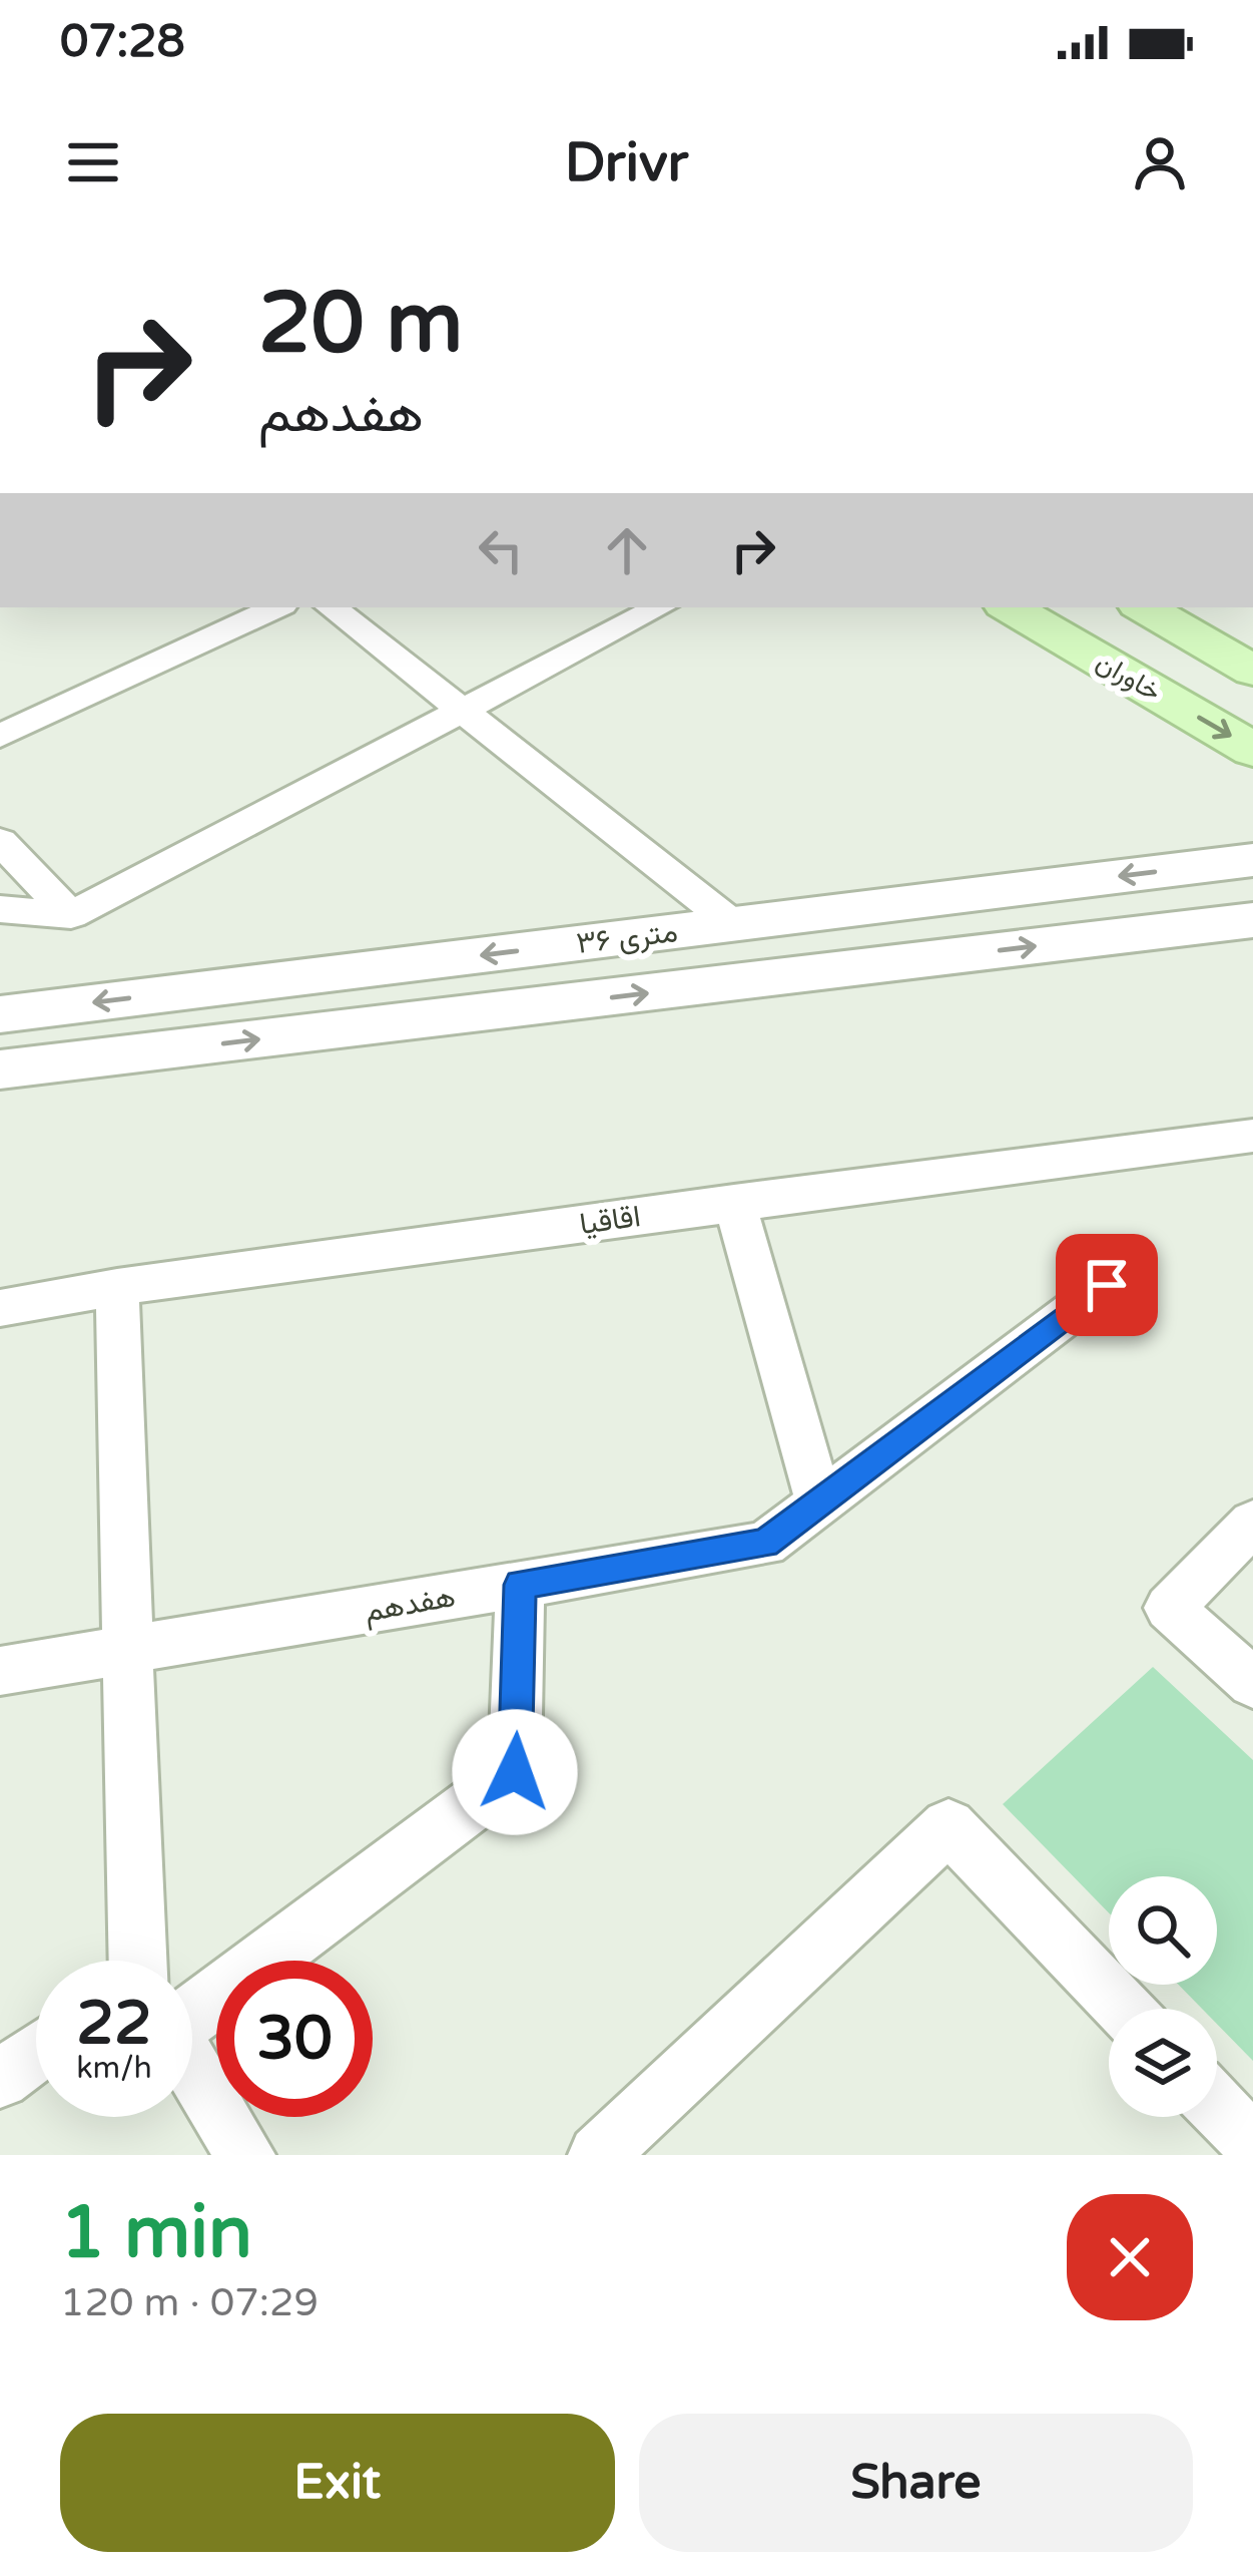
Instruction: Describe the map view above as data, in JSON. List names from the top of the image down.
{
  "streets": {
    "main road": ["خاوران"],
    "street": ["۳۶ متری", "اقاقیا", "هفدهم"]
  },
  "page": {
    "status": "07:28",
    "header": "Drivr",
    "turn": ["20 m", "هفدهم"],
    "speed": "22 km/h",
    "limit": "30",
    "heading": ["1 min", "120 m · 07:29"],
    "buttons": ["Exit", "Share"]
  }
}
